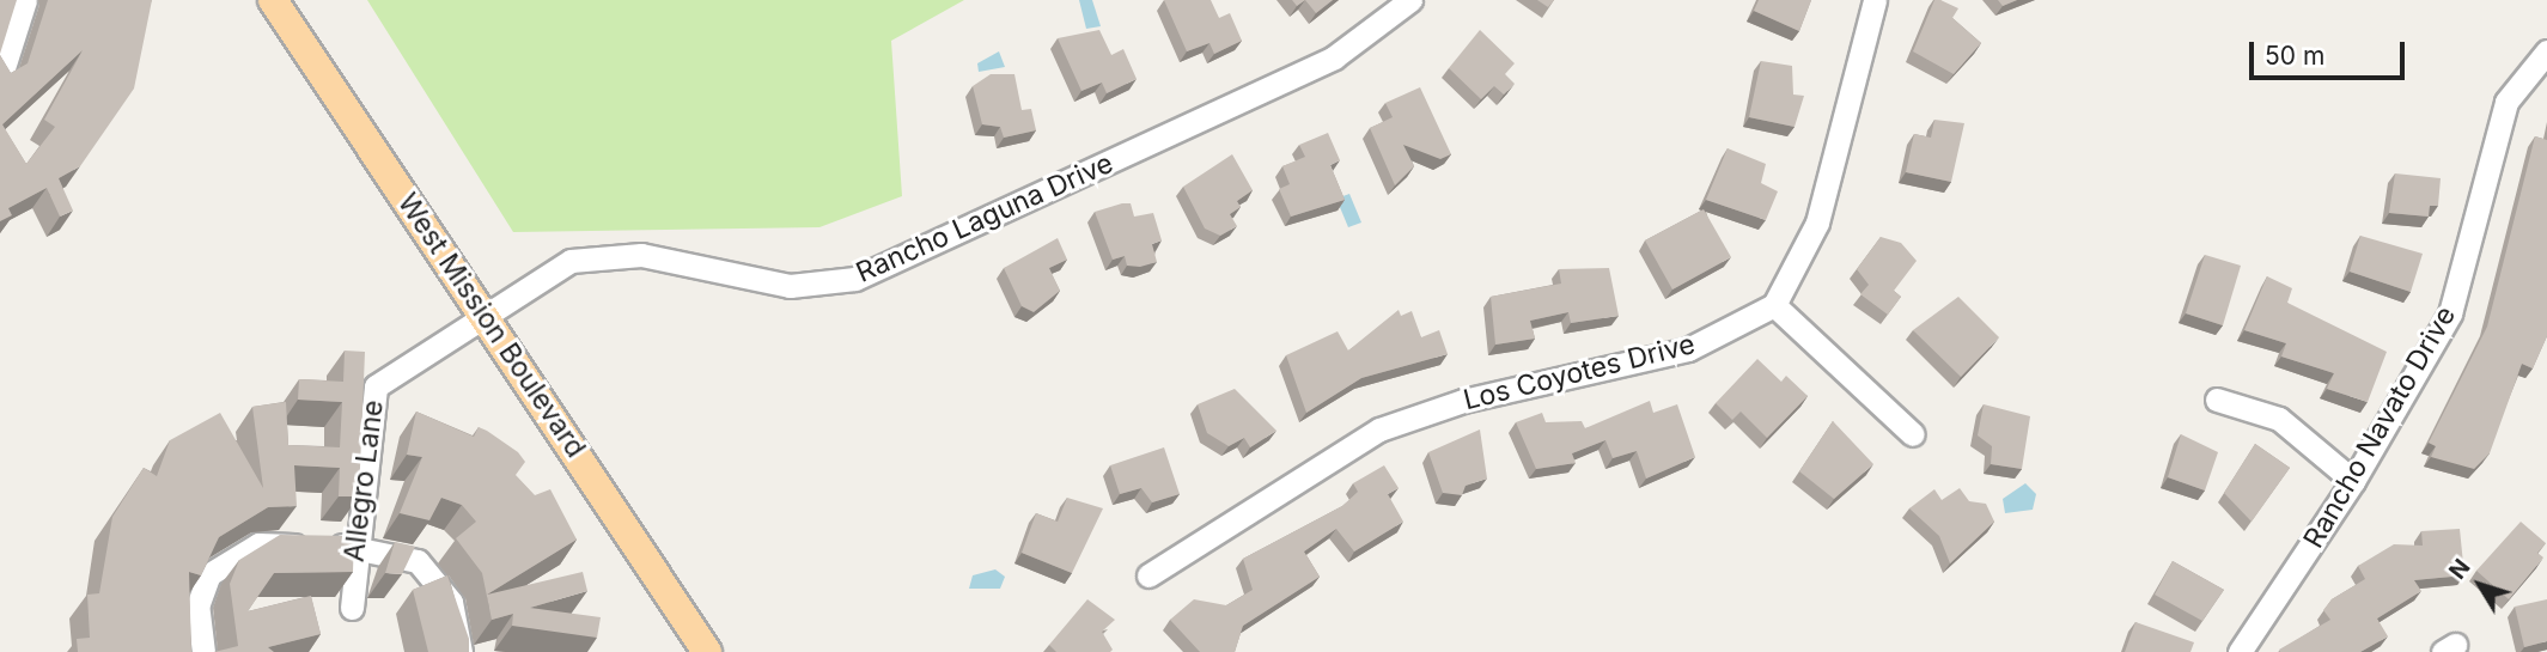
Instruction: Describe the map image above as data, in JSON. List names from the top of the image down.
{
  "streets": {
    "main road": ["West Mission Boulevard"],
    "street": [
      "Rancho Laguna Drive",
      "Los Coyotes Drive",
      "Rancho Navato Drive",
      "Allegro Lane"
    ]
  },
  "crossings": [
    ["Rancho Laguna Drive", "West Mission Boulevard"],
    ["Rancho Laguna Drive", "Allegro Lane"],
    ["West Mission Boulevard", "Allegro Lane"]
  ],
  "scale_bar": "50 m",
  "north": "top left"
}
